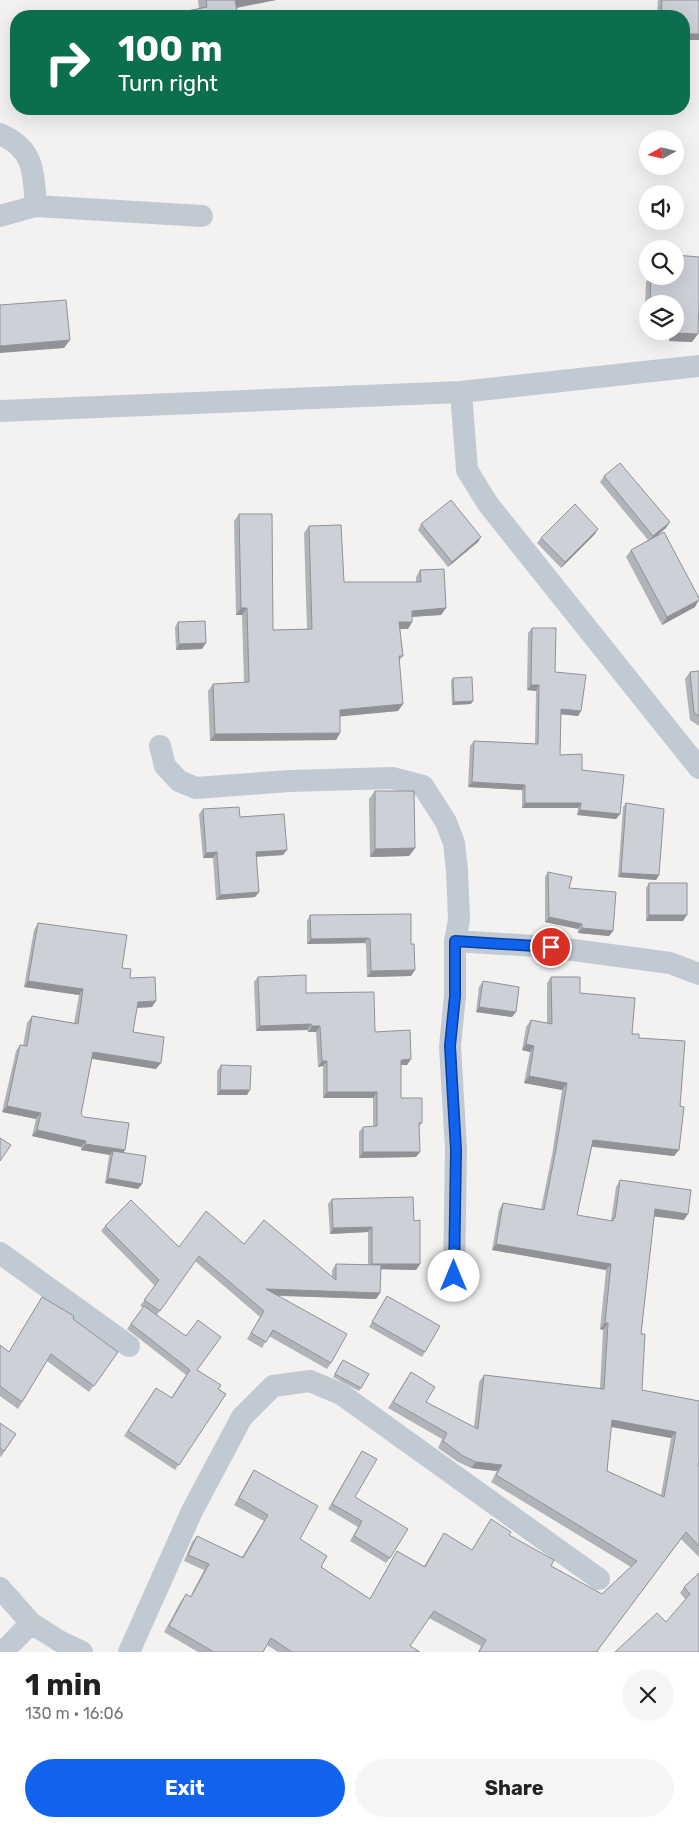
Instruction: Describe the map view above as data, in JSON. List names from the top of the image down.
{
  "north": "left",
  "page": {
    "turn": ["100 m", "Turn right"],
    "heading": ["1 min", "130 m · 16:06"],
    "buttons": ["Exit", "Share"]
  }
}
